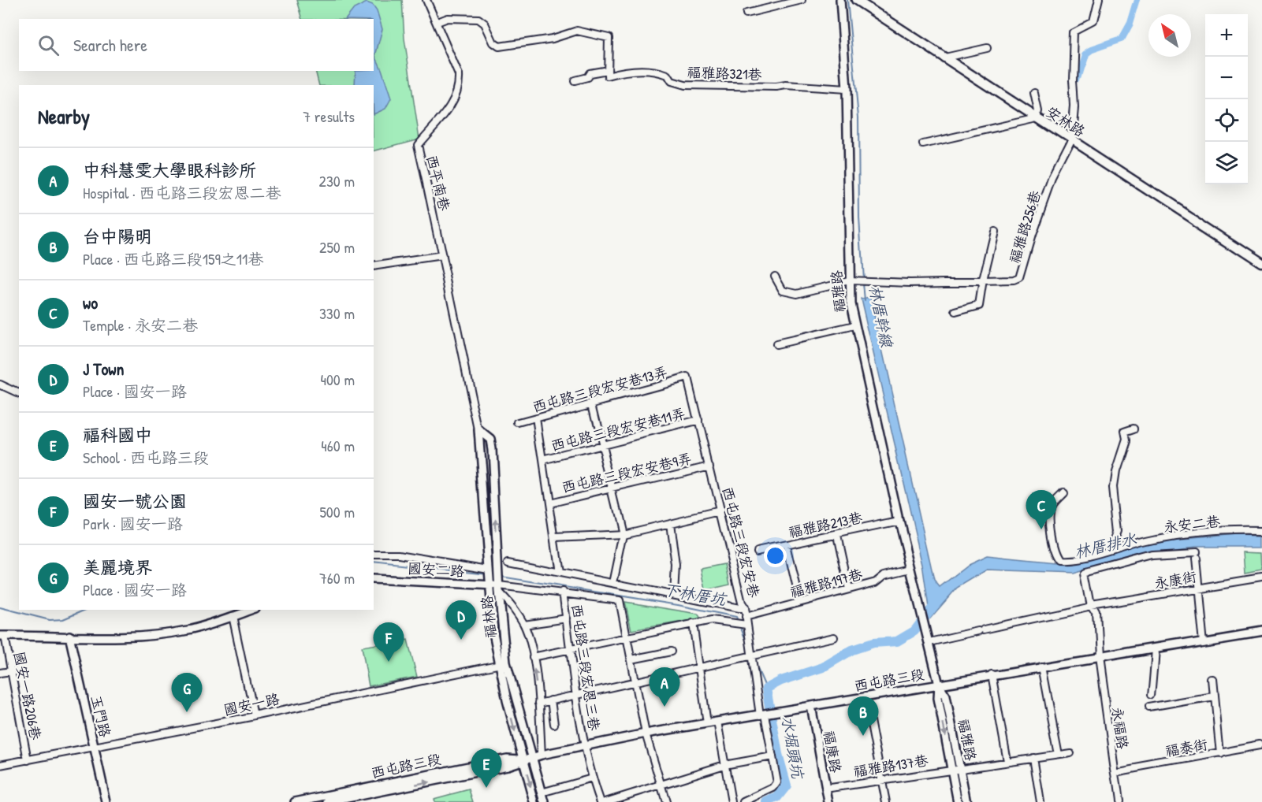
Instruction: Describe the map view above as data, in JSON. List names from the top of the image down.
{
  "streets": {
    "main road": ["安林路"],
    "street": [
      "福雅路321巷",
      "西平南巷",
      "福雅路256巷",
      "福雅路",
      "西屯路三段宏安巷13弄",
      "西屯路三段宏安巷11弄",
      "西屯路三段宏安巷9弄",
      "永安二巷",
      "福雅路213巷",
      "西屯路三段宏安巷",
      "國安二路",
      "永康街",
      "福雅路197巷",
      "福林路",
      "西屯路三段宏恩三巷",
      "西屯路三段",
      "國安一路206巷",
      "國安一路",
      "玉門路",
      "永福路",
      "福泰街",
      "福康路",
      "福雅路137巷"
    ]
  },
  "crossings": [
    ["福雅路321巷", "福雅路"],
    ["安林路", "福雅路256巷"],
    ["西平南巷", "福林路"],
    ["福雅路256巷", "福雅路"],
    ["福雅路", "福雅路213巷"],
    ["福雅路", "永康街"],
    ["福雅路", "福雅路197巷"],
    ["福雅路", "西屯路三段"],
    ["福雅路", "福雅路137巷"],
    ["西屯路三段宏安巷13弄", "西屯路三段宏安巷"],
    ["西屯路三段宏安巷11弄", "西屯路三段宏安巷"],
    ["西屯路三段宏安巷9弄", "西屯路三段宏安巷"],
    ["西屯路三段宏安巷", "福雅路197巷"],
    ["西屯路三段宏安巷", "西屯路三段"],
    ["國安二路", "福林路"],
    ["永康街", "永福路"],
    ["福林路", "西屯路三段"],
    ["福林路", "國安一路"],
    ["西屯路三段宏恩三巷", "西屯路三段"],
    ["西屯路三段", "永福路"],
    ["西屯路三段", "福康路"],
    ["國安一路206巷", "國安一路"],
    ["國安一路", "玉門路"],
    ["永福路", "福泰街"],
    ["福康路", "福雅路137巷"]
  ],
  "water": [
    "林厝幹線",
    "林厝排水",
    "下林厝坑",
    "水堀頭坑"
  ],
  "north": "top left",
  "page": {
    "map_buttons": ["+", "−"],
    "search": "Search here",
    "heading": ["Nearby", "7 results"],
    "list": [
      {
        "mark": "A",
        "name": "中科慧雯大學眼科診所",
        "note": "Hospital · 西屯路三段宏恩二巷",
        "value": "230 m"
      },
      {
        "mark": "B",
        "name": "台中陽明",
        "note": "Place · 西屯路三段159之11巷",
        "value": "250 m"
      },
      {
        "mark": "C",
        "name": "wo",
        "note": "Temple · 永安二巷",
        "value": "330 m"
      },
      {
        "mark": "D",
        "name": "J Town",
        "note": "Place · 國安一路",
        "value": "400 m"
      },
      {
        "mark": "E",
        "name": "福科國中",
        "note": "School · 西屯路三段",
        "value": "460 m"
      },
      {
        "mark": "F",
        "name": "國安一號公園",
        "note": "Park · 國安一路",
        "value": "500 m"
      },
      {
        "mark": "G",
        "name": "美麗境界",
        "note": "Place · 國安一路",
        "value": "760 m"
      }
    ],
    "pins": [
      "C",
      "D",
      "F",
      "A",
      "G",
      "B",
      "E"
    ]
  }
}
